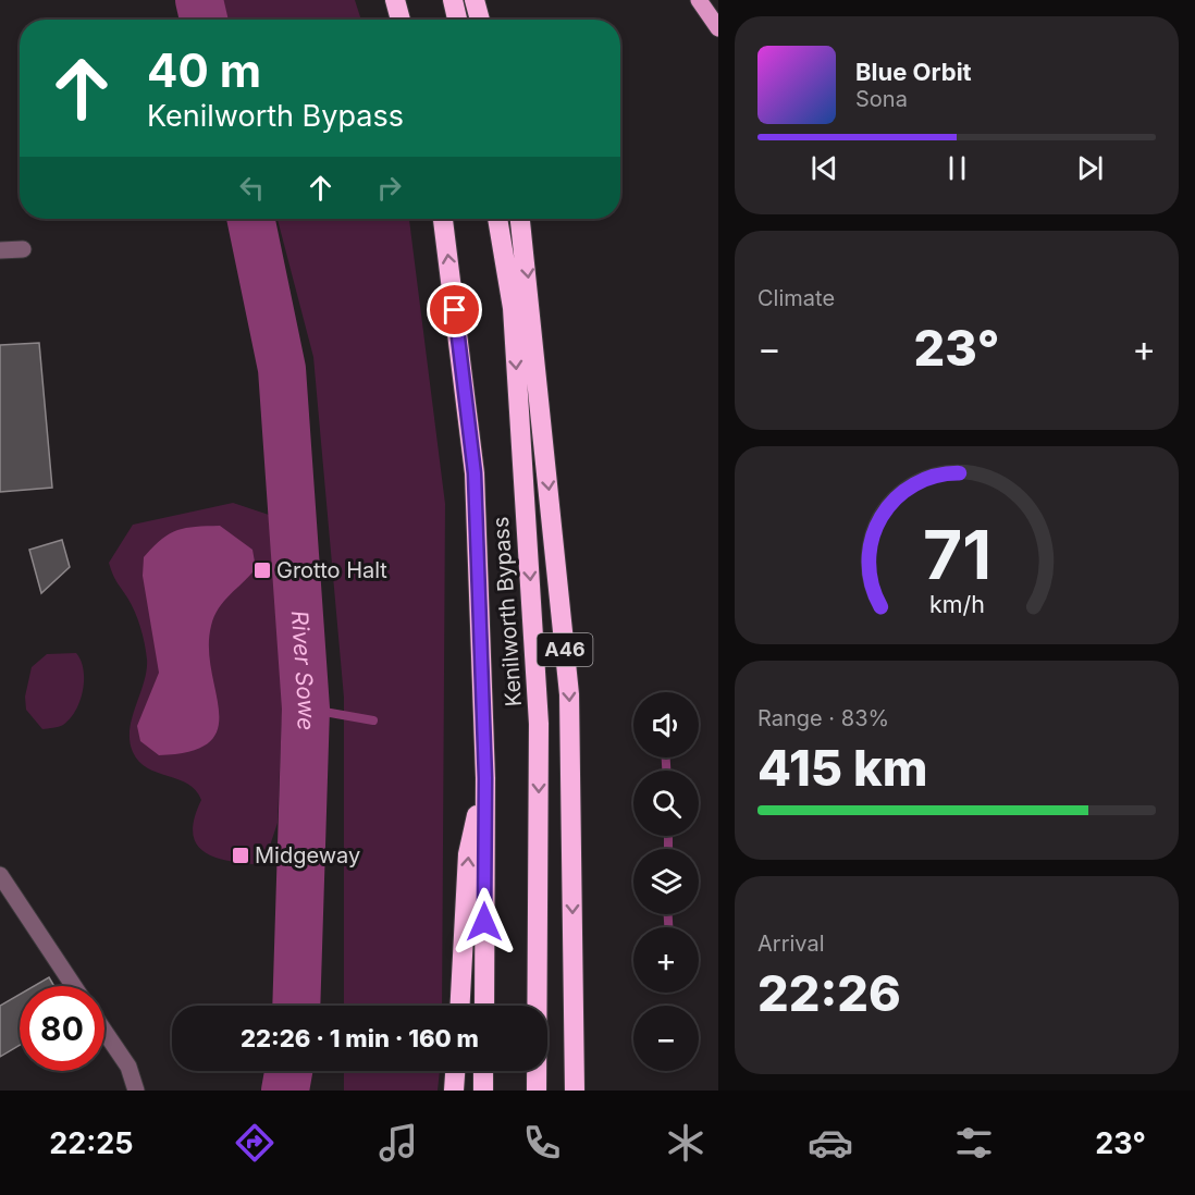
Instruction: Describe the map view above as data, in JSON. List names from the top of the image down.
{
  "streets": {
    "highway": ["Kenilworth Bypass", "A46"]
  },
  "water": ["River Sowe"],
  "places": {
    "transit": ["Grotto Halt", "Midgeway"]
  },
  "page": {
    "turn": ["40 m", "Kenilworth Bypass"],
    "song": ["Blue Orbit", "Sona"],
    "tile": [
      "Climate",
      ["Range · 83%", "415 km"],
      ["Arrival", "22:26"]
    ],
    "heat": ["−", "23°", "+"],
    "map_buttons": ["+", "−"],
    "limit": "80",
    "trip": "22:26 · 1 min · 160 m",
    "tabs": ["22:25", "23°"],
    "gauge": ["71", "km/h"]
  }
}
